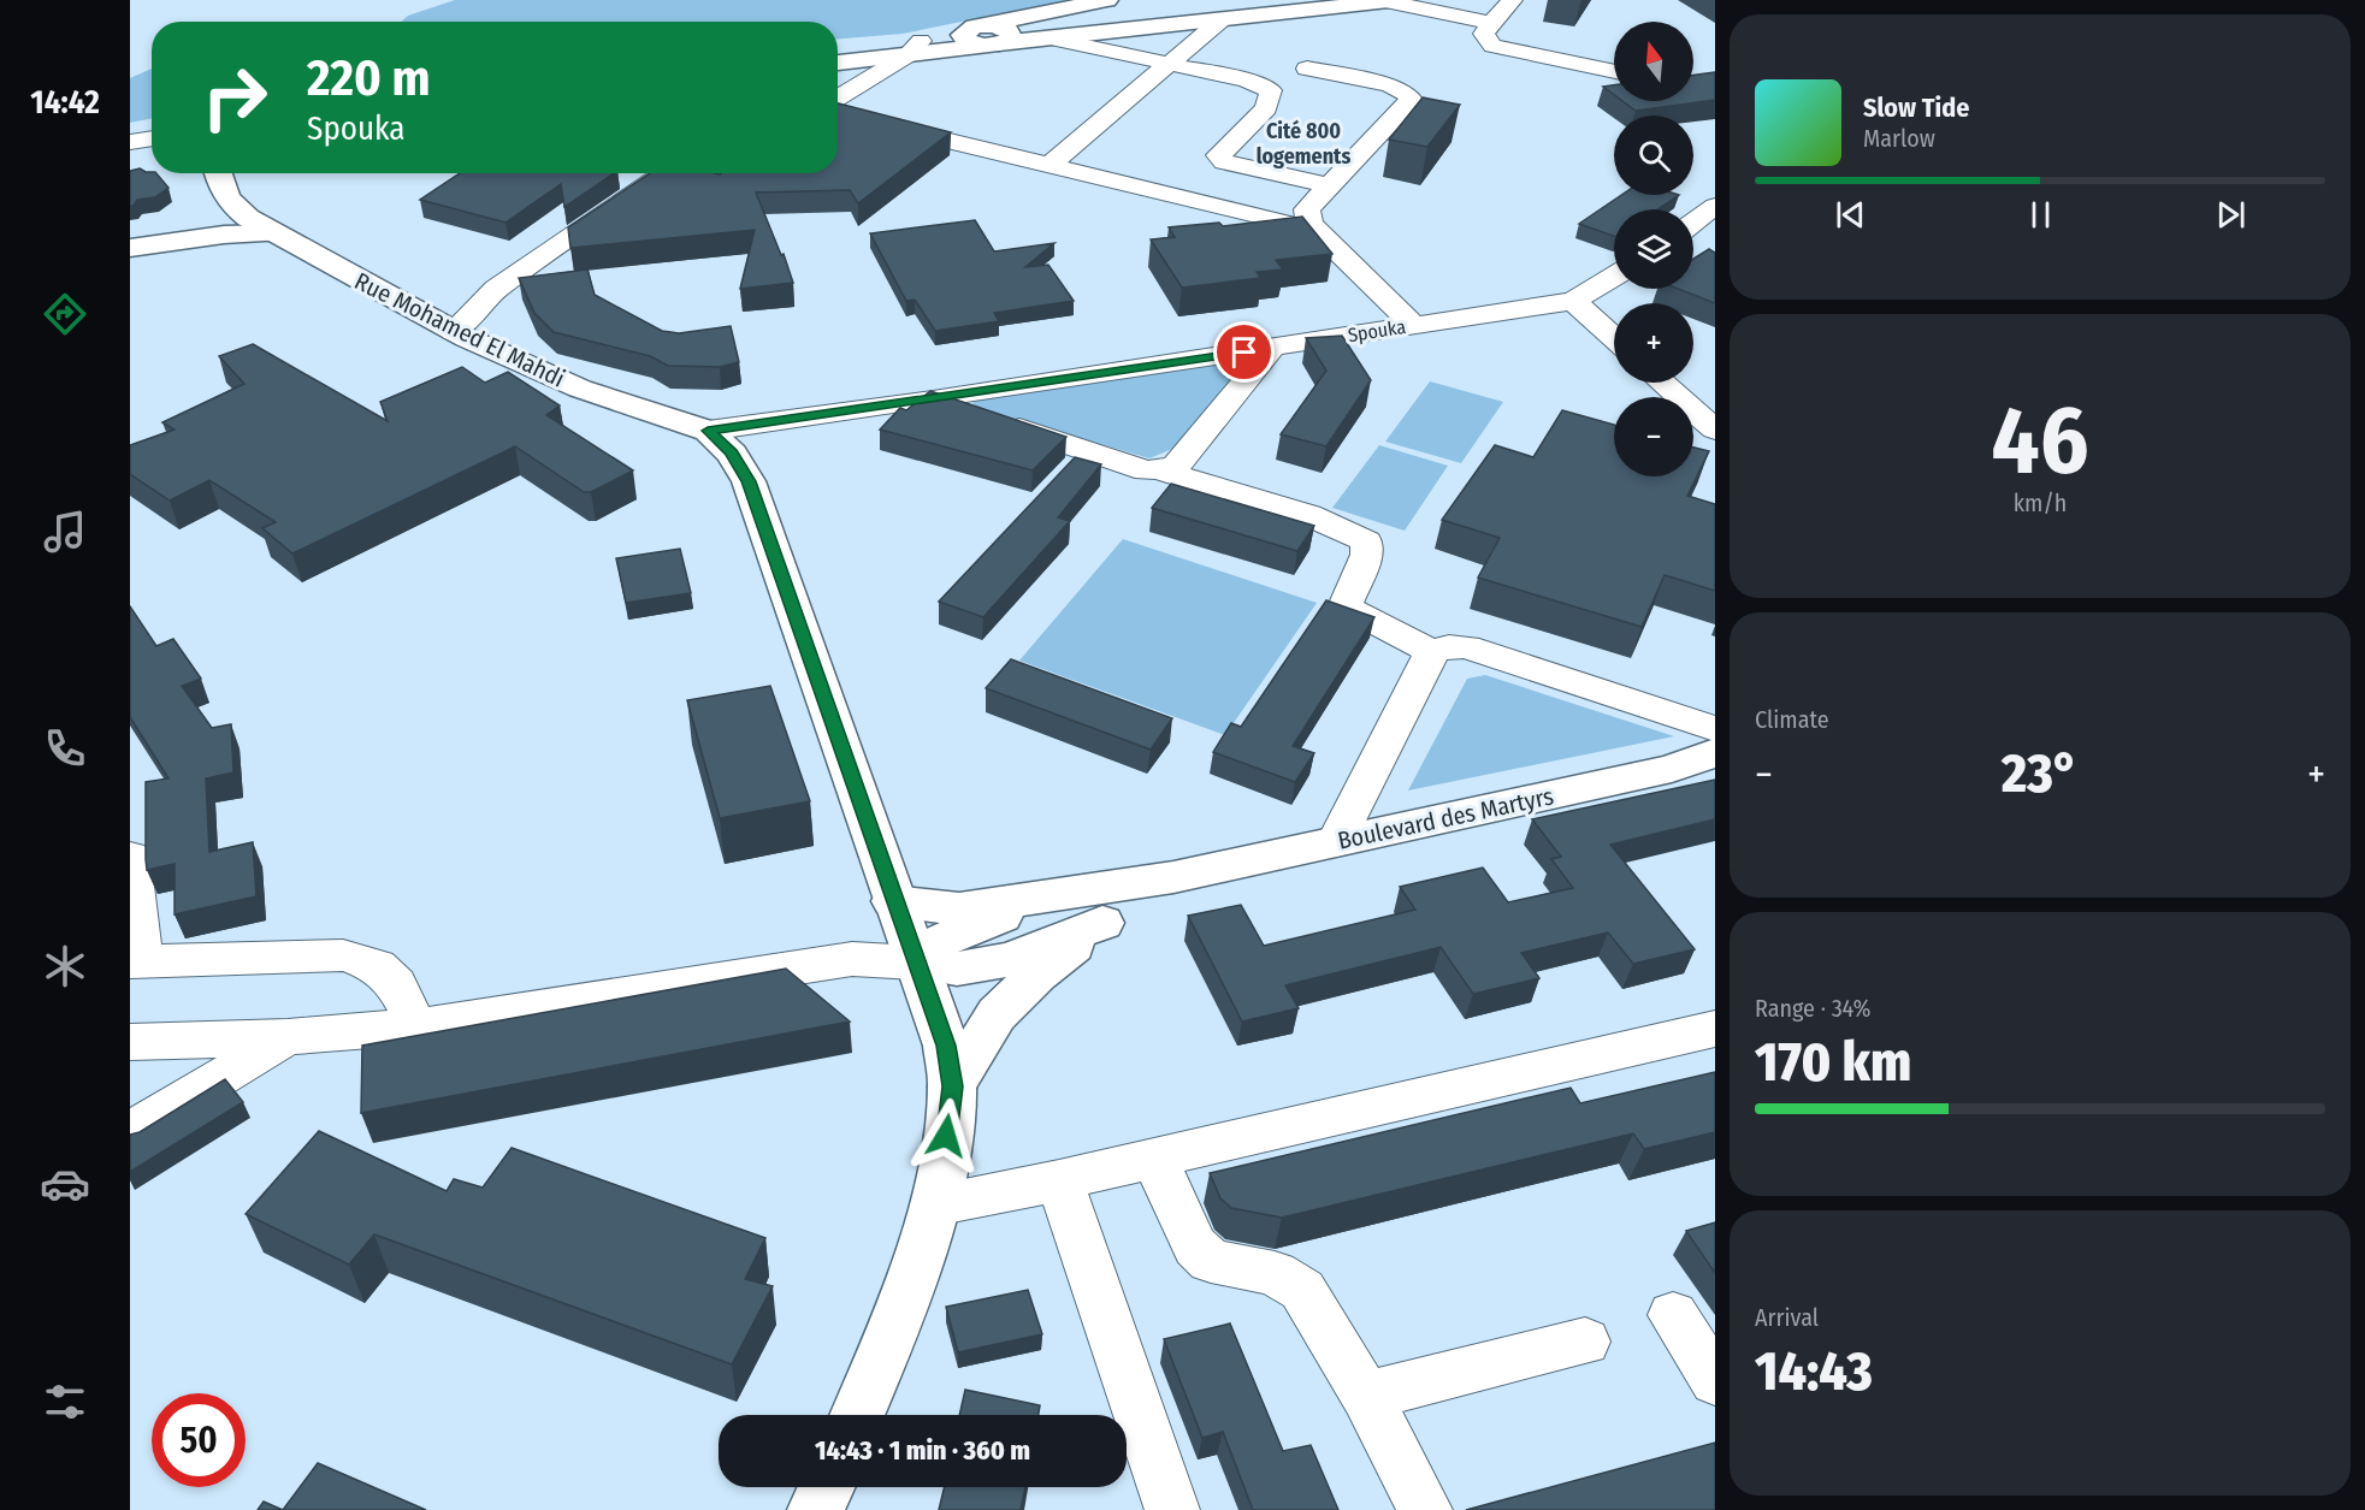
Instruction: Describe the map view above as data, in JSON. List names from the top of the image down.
{
  "streets": {
    "main road": ["Rue Mohamed El Mahdi", "Boulevard des Martyrs"],
    "street": ["Spouka"]
  },
  "crossings": [
    ["Rue Mohamed El Mahdi", "Spouka"]
  ],
  "districts": ["Cité 800 logements"],
  "north": "top",
  "page": {
    "tabs": "14:42",
    "map_buttons": ["+", "−"],
    "turn": ["220 m", "Spouka"],
    "song": ["Slow Tide", "Marlow"],
    "tile": [
      ["46", "km/h"],
      "Climate",
      ["Range · 34%", "170 km"],
      ["Arrival", "14:43"]
    ],
    "heat": ["−", "23°", "+"],
    "limit": "50",
    "trip": "14:43 · 1 min · 360 m"
  }
}
